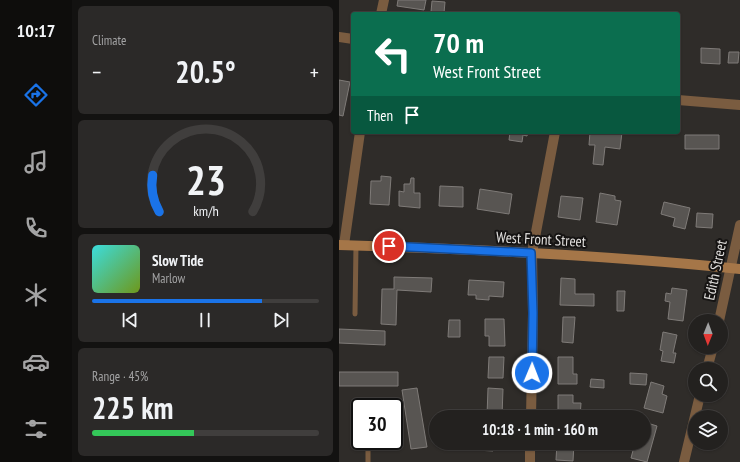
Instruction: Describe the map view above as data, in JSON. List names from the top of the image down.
{
  "streets": {
    "street": ["West Front Street", "Edith Street"]
  },
  "crossings": [
    ["West Front Street", "Edith Street"]
  ],
  "north": "bottom",
  "page": {
    "tabs": "10:17",
    "tile": [
      "Climate",
      ["Range · 45%", "225 km"]
    ],
    "turn": ["70 m", "West Front Street"],
    "heat": ["−", "20.5°", "+"],
    "then": "Then",
    "song": ["Slow Tide", "Marlow"],
    "limit": "30",
    "trip": "10:18 · 1 min · 160 m",
    "gauge": ["23", "km/h"]
  }
}
